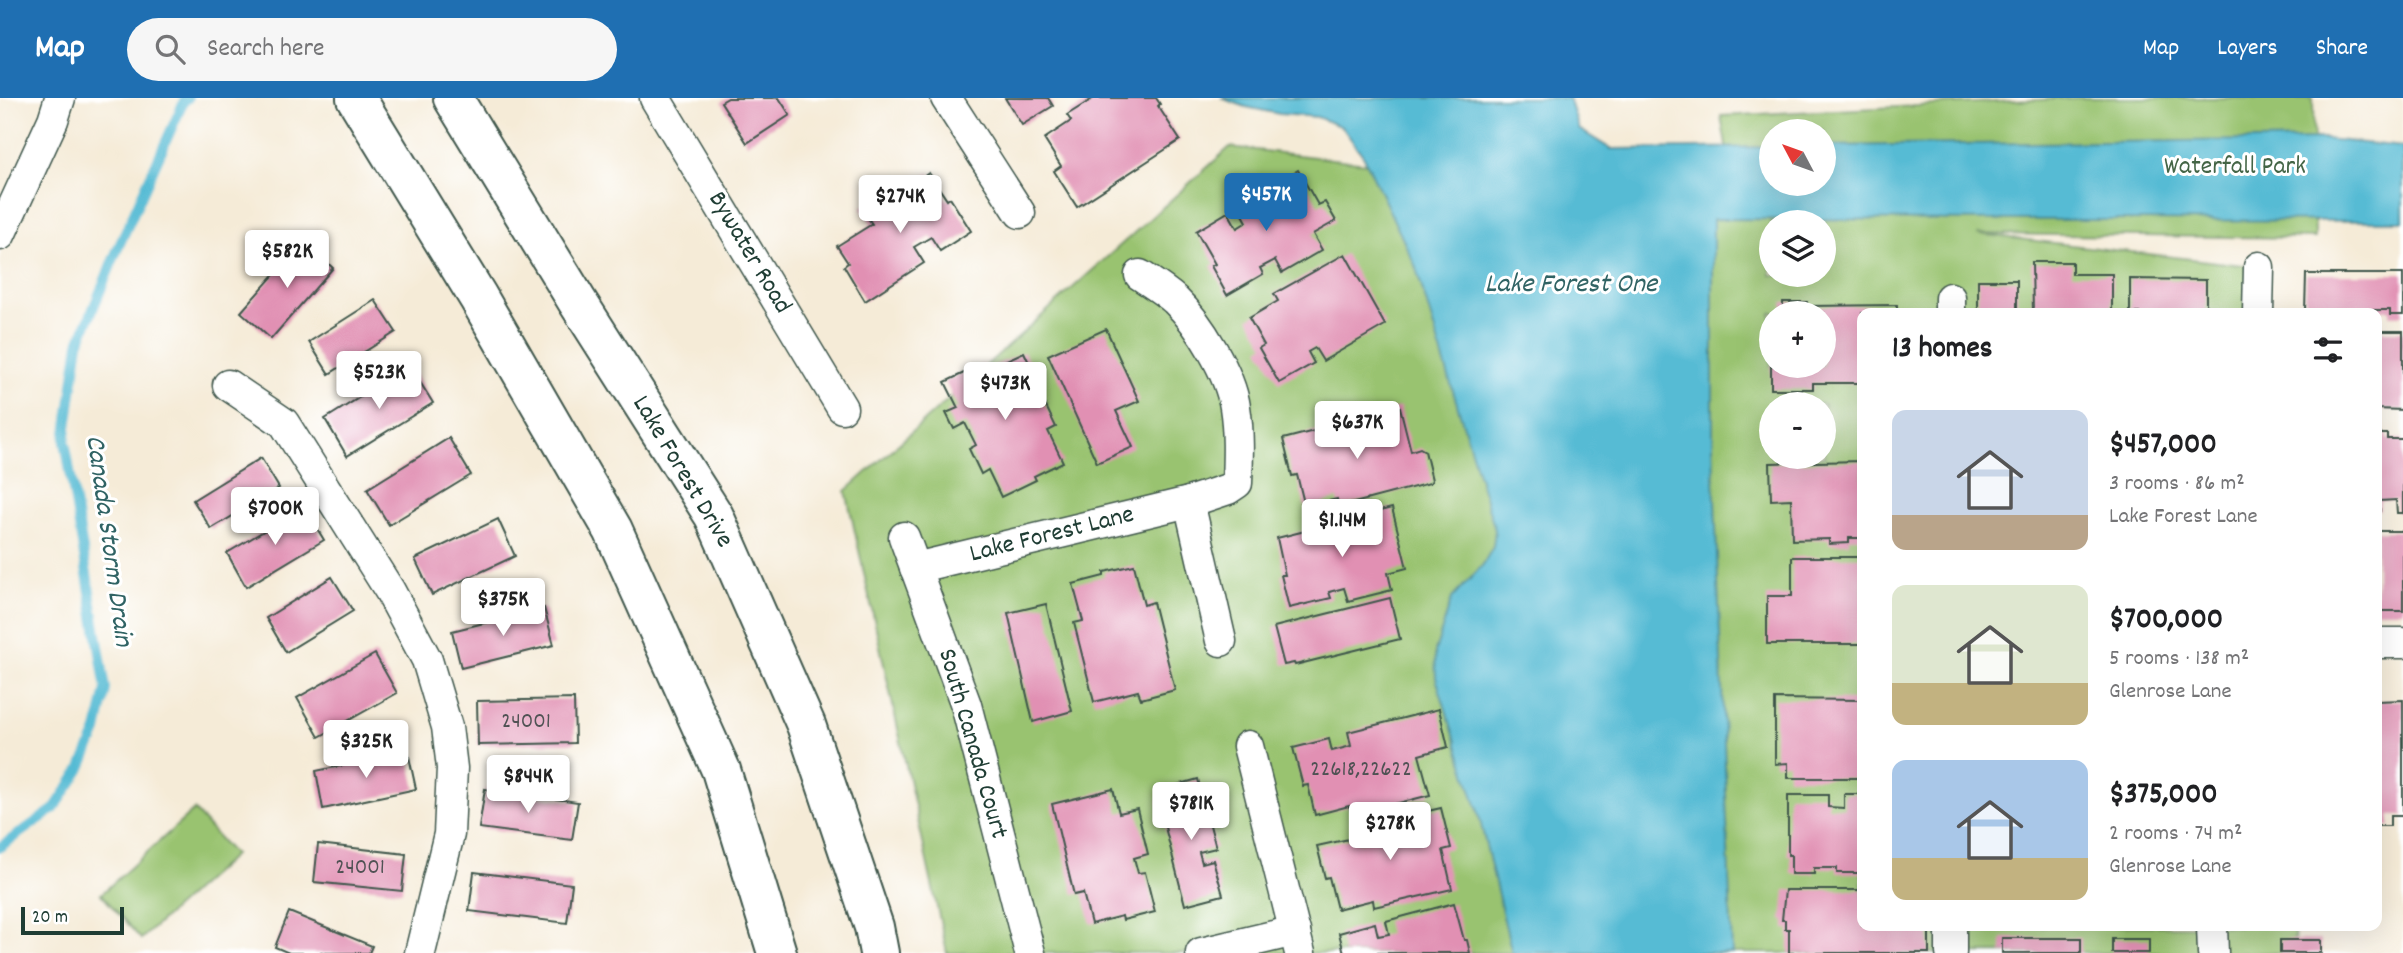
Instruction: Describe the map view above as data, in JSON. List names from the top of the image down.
{
  "streets": {
    "main road": ["Lake Forest Drive"],
    "street": ["Bywater Road", "Lake Forest Lane", "South Canada Court"]
  },
  "crossings": [
    ["Lake Forest Lane", "South Canada Court"]
  ],
  "water": ["Lake Forest One", "Canada Storm Drain"],
  "parks": ["Waterfall Park"],
  "house_numbers": ["24001", "22618,22622", "24001"],
  "scale_bar": "20 m",
  "north": "top left",
  "page": {
    "header": "Map",
    "search": "Search here",
    "nav": ["Map", "Layers", "Share"],
    "map_buttons": ["+", "−"],
    "price": [
      "$457K",
      "$274K",
      "$582K",
      "$523K",
      "$473K",
      "$637K",
      "$700K",
      "$1.14M",
      "$375K",
      "$325K",
      "$844K",
      "$781K",
      "$278K"
    ],
    "heading": "13 homes",
    "list": [
      {
        "name": "$457,000",
        "note": "3 rooms · 86 m² · Lake Forest Lane"
      },
      {
        "name": "$700,000",
        "note": "5 rooms · 138 m² · Glenrose Lane"
      },
      {
        "name": "$375,000",
        "note": "2 rooms · 74 m² · Glenrose Lane"
      }
    ],
    "scale": "20 m"
  }
}
